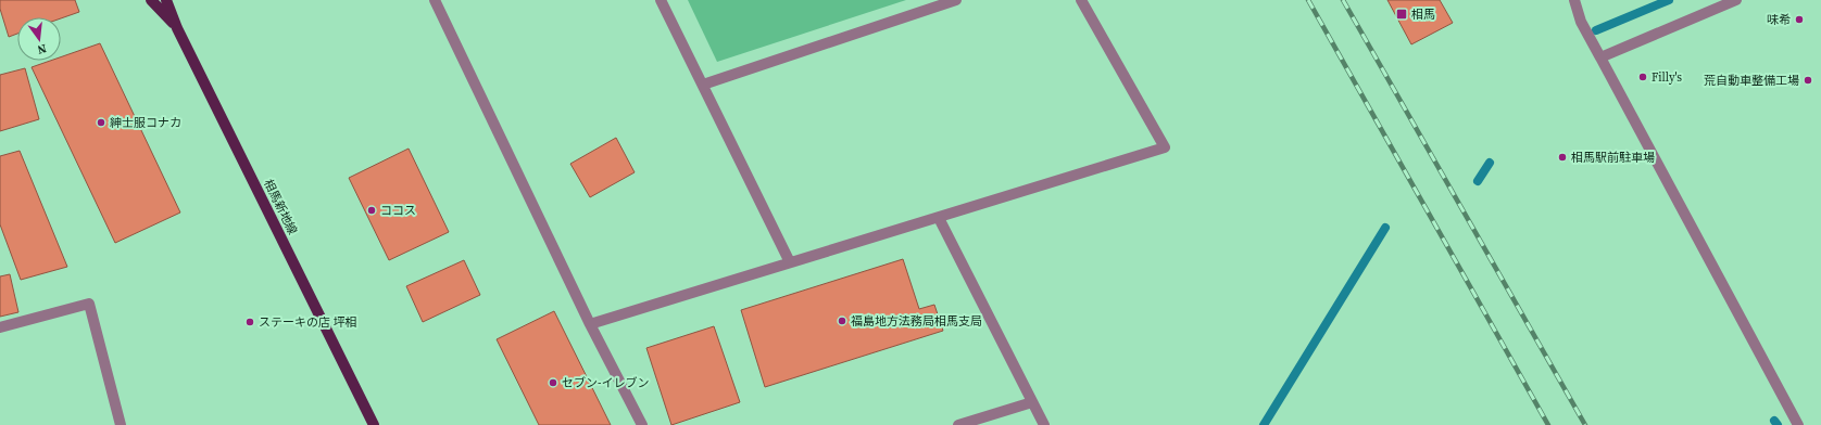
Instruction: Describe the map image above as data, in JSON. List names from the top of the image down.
{
  "streets": {
    "main road": ["相馬新地線"]
  },
  "places": {
    "transit": ["相馬"],
    "other": [
      "味希",
      "Filly's",
      "荒自動車整備工場",
      "紳士服コナカ",
      "相馬駅前駐車場",
      "ココス",
      "福島地方法務局相馬支局",
      "ステーキの店 坪相",
      "セブン-イレブン"
    ]
  },
  "north": "bottom"
}
